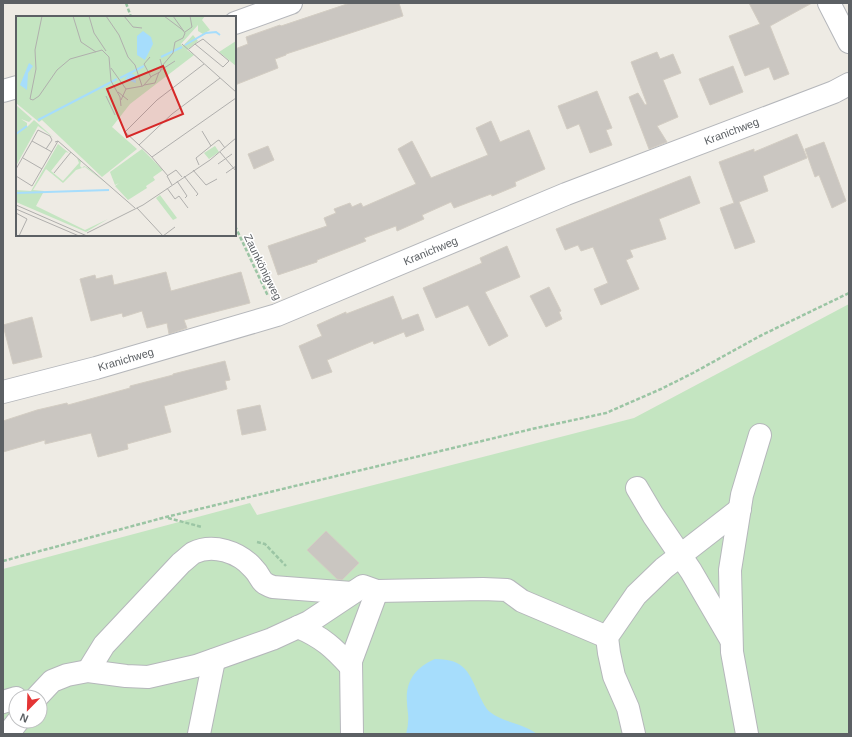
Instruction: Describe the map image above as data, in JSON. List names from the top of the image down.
{
  "streets": {
    "street": ["Kranichweg"],
    "path": ["Zaunkönigweg"]
  },
  "crossings": [
    ["Kranichweg", "Zaunkönigweg"]
  ],
  "north": "bottom left"
}
